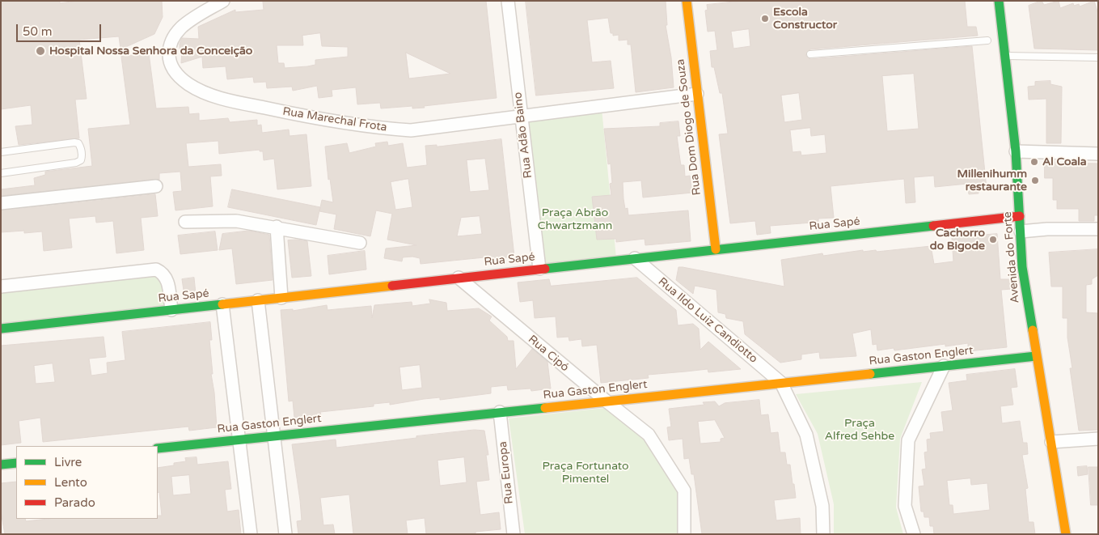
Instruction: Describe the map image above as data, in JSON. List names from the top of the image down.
{
  "streets": {
    "street": [
      "Rua Marechal Frota",
      "Rua Dom Diogo de Souza",
      "Rua Adão Baino",
      "Rua Sapé",
      "Avenida do Forte",
      "Rua Ildo Luiz Candiotto",
      "Rua Cipó",
      "Rua Gaston Englert",
      "Rua Europa"
    ]
  },
  "crossings": [
    ["Rua Marechal Frota", "Rua Dom Diogo de Souza"],
    ["Rua Marechal Frota", "Rua Adão Baino"],
    ["Rua Dom Diogo de Souza", "Rua Sapé"],
    ["Rua Adão Baino", "Rua Sapé"],
    ["Rua Sapé", "Avenida do Forte"],
    ["Rua Sapé", "Rua Ildo Luiz Candiotto"],
    ["Rua Sapé", "Rua Cipó"],
    ["Avenida do Forte", "Rua Gaston Englert"],
    ["Rua Ildo Luiz Candiotto", "Rua Gaston Englert"],
    ["Rua Cipó", "Rua Gaston Englert"],
    ["Rua Gaston Englert", "Rua Europa"]
  ],
  "parks": ["Praça Abrão Chwartzmann", "Praça Alfred Sehbe", "Praça Fortunato Pimentel"],
  "places": [
    "Escola Constructor",
    "Hospital Nossa Senhora da Conceição",
    "Al Coala",
    "Millenihumm restaurante",
    "Cachorro do Bigode"
  ],
  "legend": ["Livre", "Lento", "Parado"],
  "scale_bar": "50 m"
}
